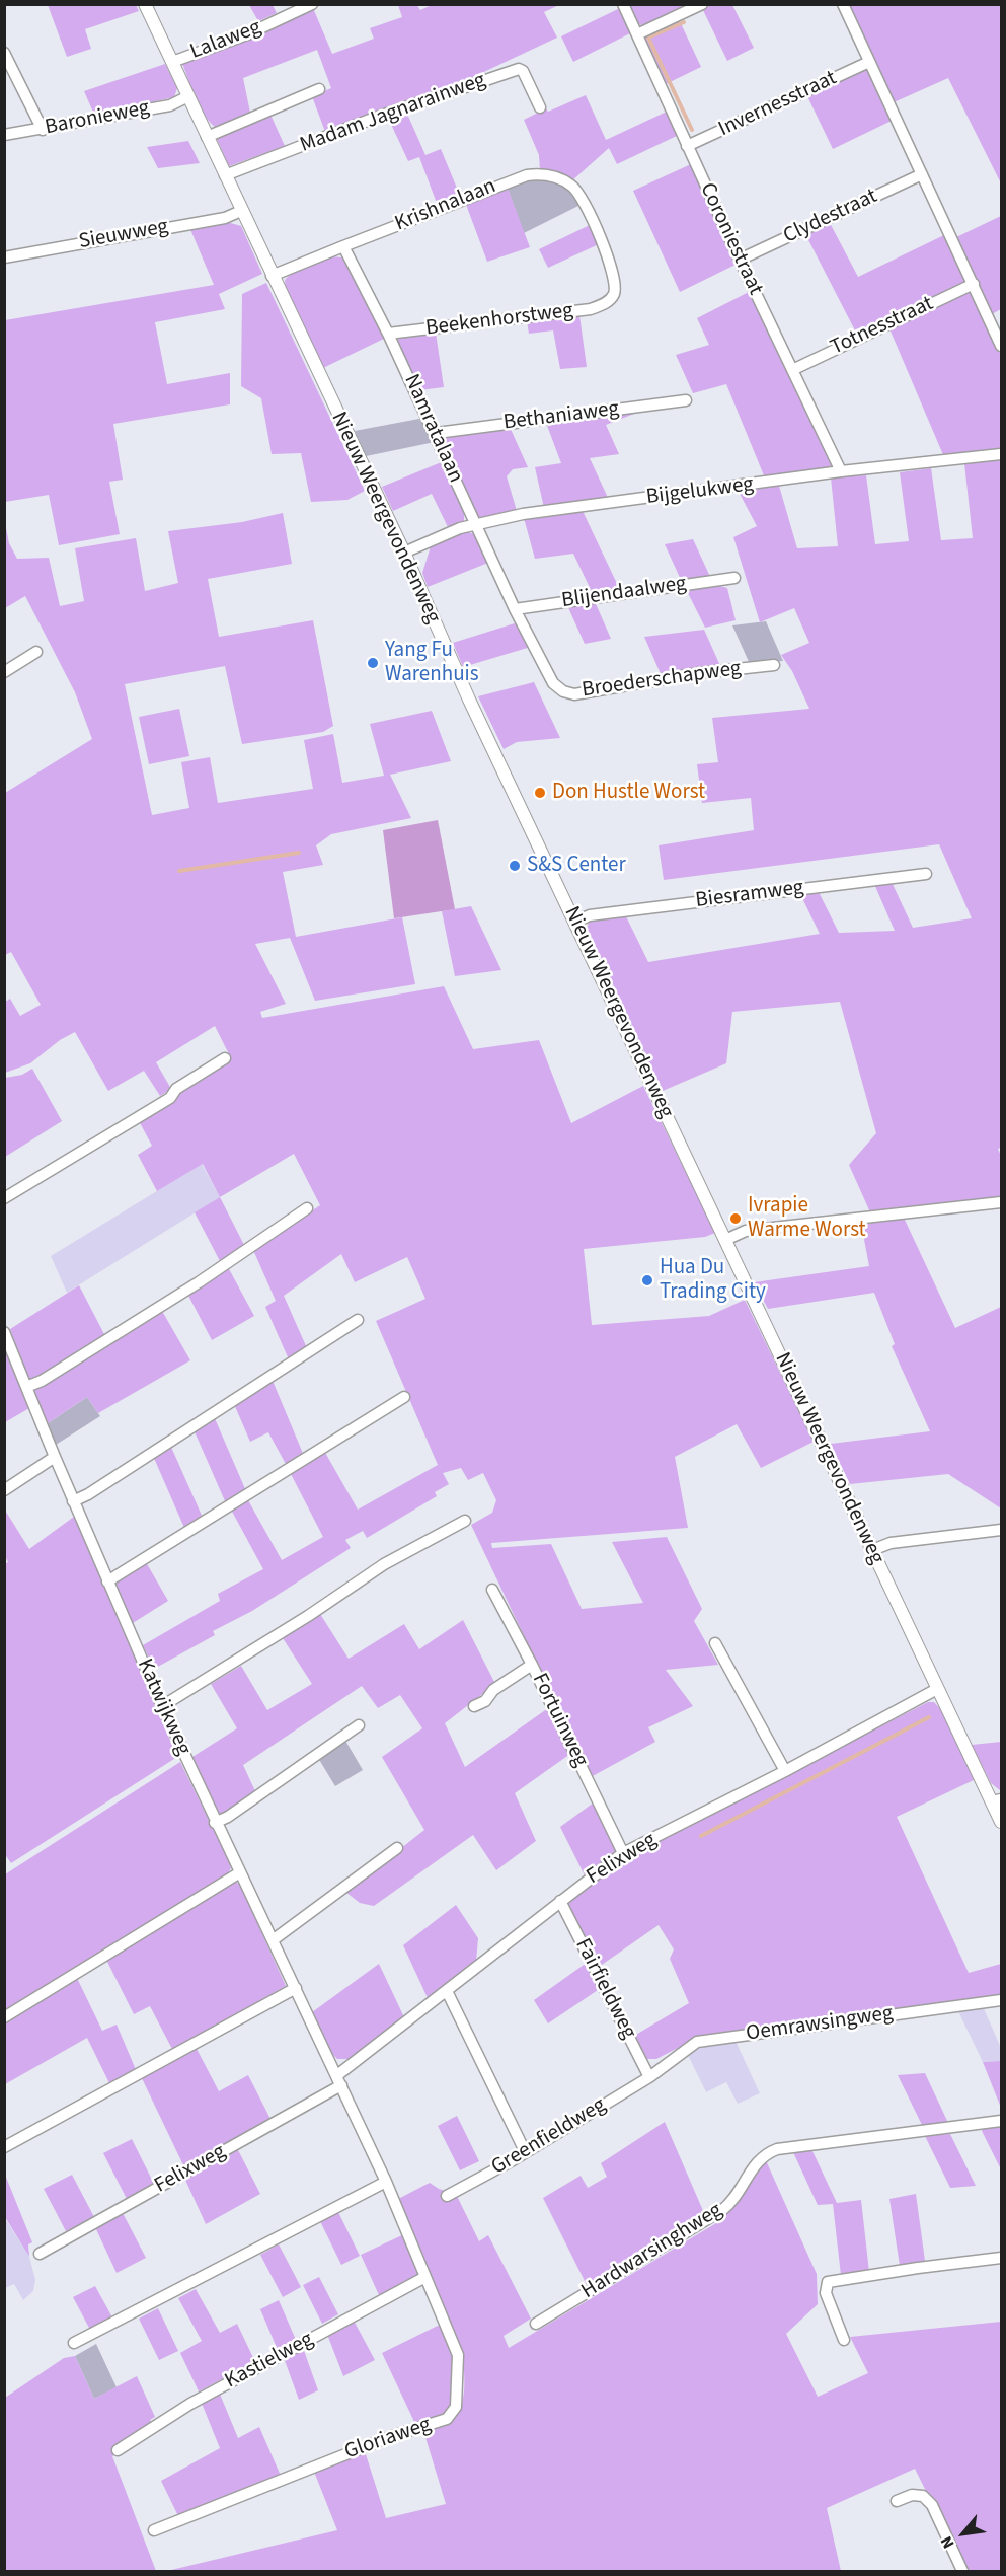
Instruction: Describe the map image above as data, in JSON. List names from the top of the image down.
{
  "streets": {
    "street": [
      "Lalaweg",
      "Invernesstraat",
      "Madam Jagnarainweg",
      "Baronieweg",
      "Krishnalaan",
      "Clydestraat",
      "Sieuwweg",
      "Coroniestraat",
      "Beekenhorstweg",
      "Totnesstraat",
      "Bethaniaweg",
      "Namratalaan",
      "Bijgelukweg",
      "Nieuw Weergevondenweg",
      "Blijendaalweg",
      "Broederschapweg",
      "Biesramweg",
      "Katwijkweg",
      "Fortuinweg",
      "Felixweg",
      "Fairfieldweg",
      "Oemrawsingweg",
      "Greenfieldweg",
      "Hardwarsinghweg",
      "Kastielweg",
      "Gloriaweg"
    ]
  },
  "crossings": [
    ["Lalaweg", "Nieuw Weergevondenweg"],
    ["Invernesstraat", "Coroniestraat"],
    ["Madam Jagnarainweg", "Nieuw Weergevondenweg"],
    ["Baronieweg", "Nieuw Weergevondenweg"],
    ["Krishnalaan", "Beekenhorstweg"],
    ["Krishnalaan", "Namratalaan"],
    ["Clydestraat", "Coroniestraat"],
    ["Sieuwweg", "Nieuw Weergevondenweg"],
    ["Coroniestraat", "Totnesstraat"],
    ["Coroniestraat", "Bijgelukweg"],
    ["Beekenhorstweg", "Namratalaan"],
    ["Bethaniaweg", "Namratalaan"],
    ["Namratalaan", "Bijgelukweg"],
    ["Namratalaan", "Blijendaalweg"],
    ["Namratalaan", "Broederschapweg"],
    ["Bijgelukweg", "Nieuw Weergevondenweg"],
    ["Nieuw Weergevondenweg", "Biesramweg"],
    ["Nieuw Weergevondenweg", "Felixweg"],
    ["Katwijkweg", "Felixweg"],
    ["Katwijkweg", "Gloriaweg"],
    ["Fortuinweg", "Felixweg"],
    ["Felixweg", "Fairfieldweg"],
    ["Felixweg", "Gloriaweg"],
    ["Fairfieldweg", "Oemrawsingweg"],
    ["Fairfieldweg", "Greenfieldweg"],
    ["Oemrawsingweg", "Greenfieldweg"],
    ["Kastielweg", "Gloriaweg"]
  ],
  "places": [
    "Yang Fu Warenhuis",
    "Don Hustle Worst",
    "S&S Center",
    "Ivrapie Warme Worst",
    "Hua Du Trading City"
  ],
  "north": "bottom left"
}
